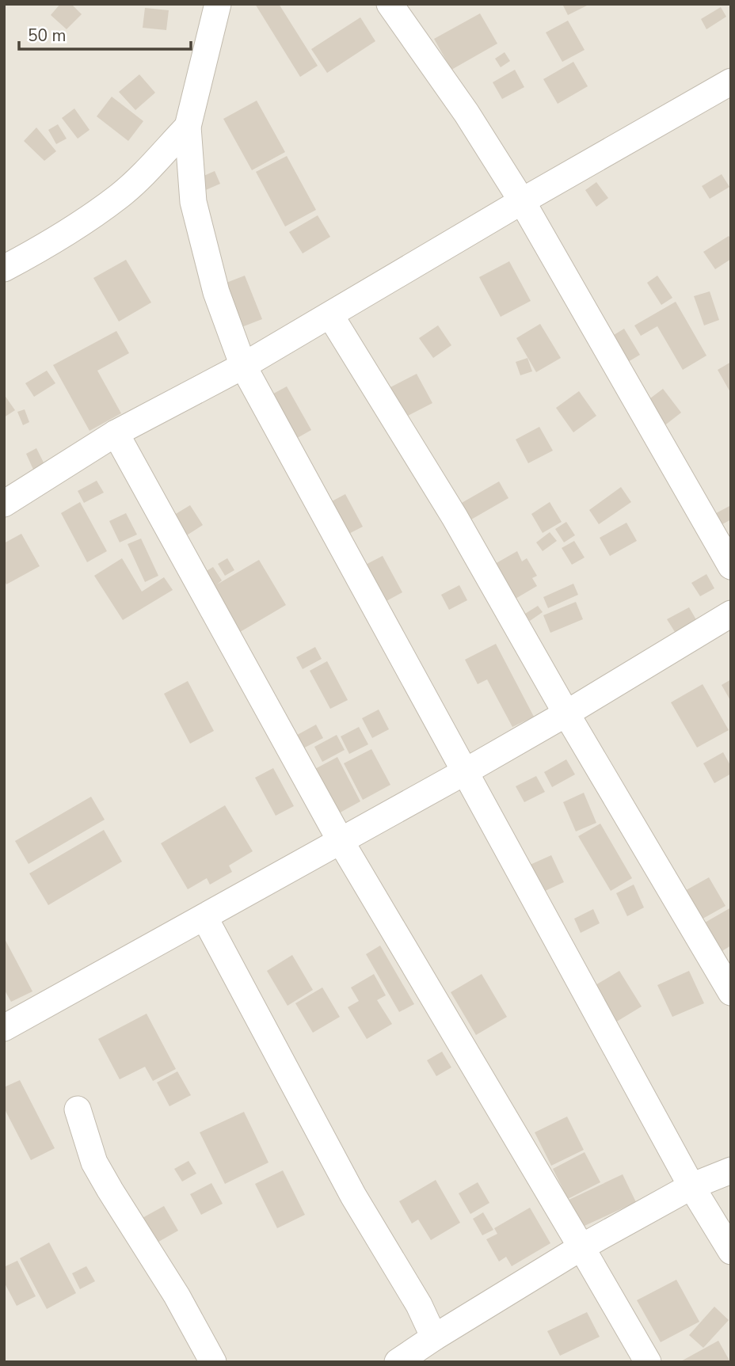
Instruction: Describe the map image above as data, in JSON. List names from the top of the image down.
{
  "scale_bar": "50 m"
}
